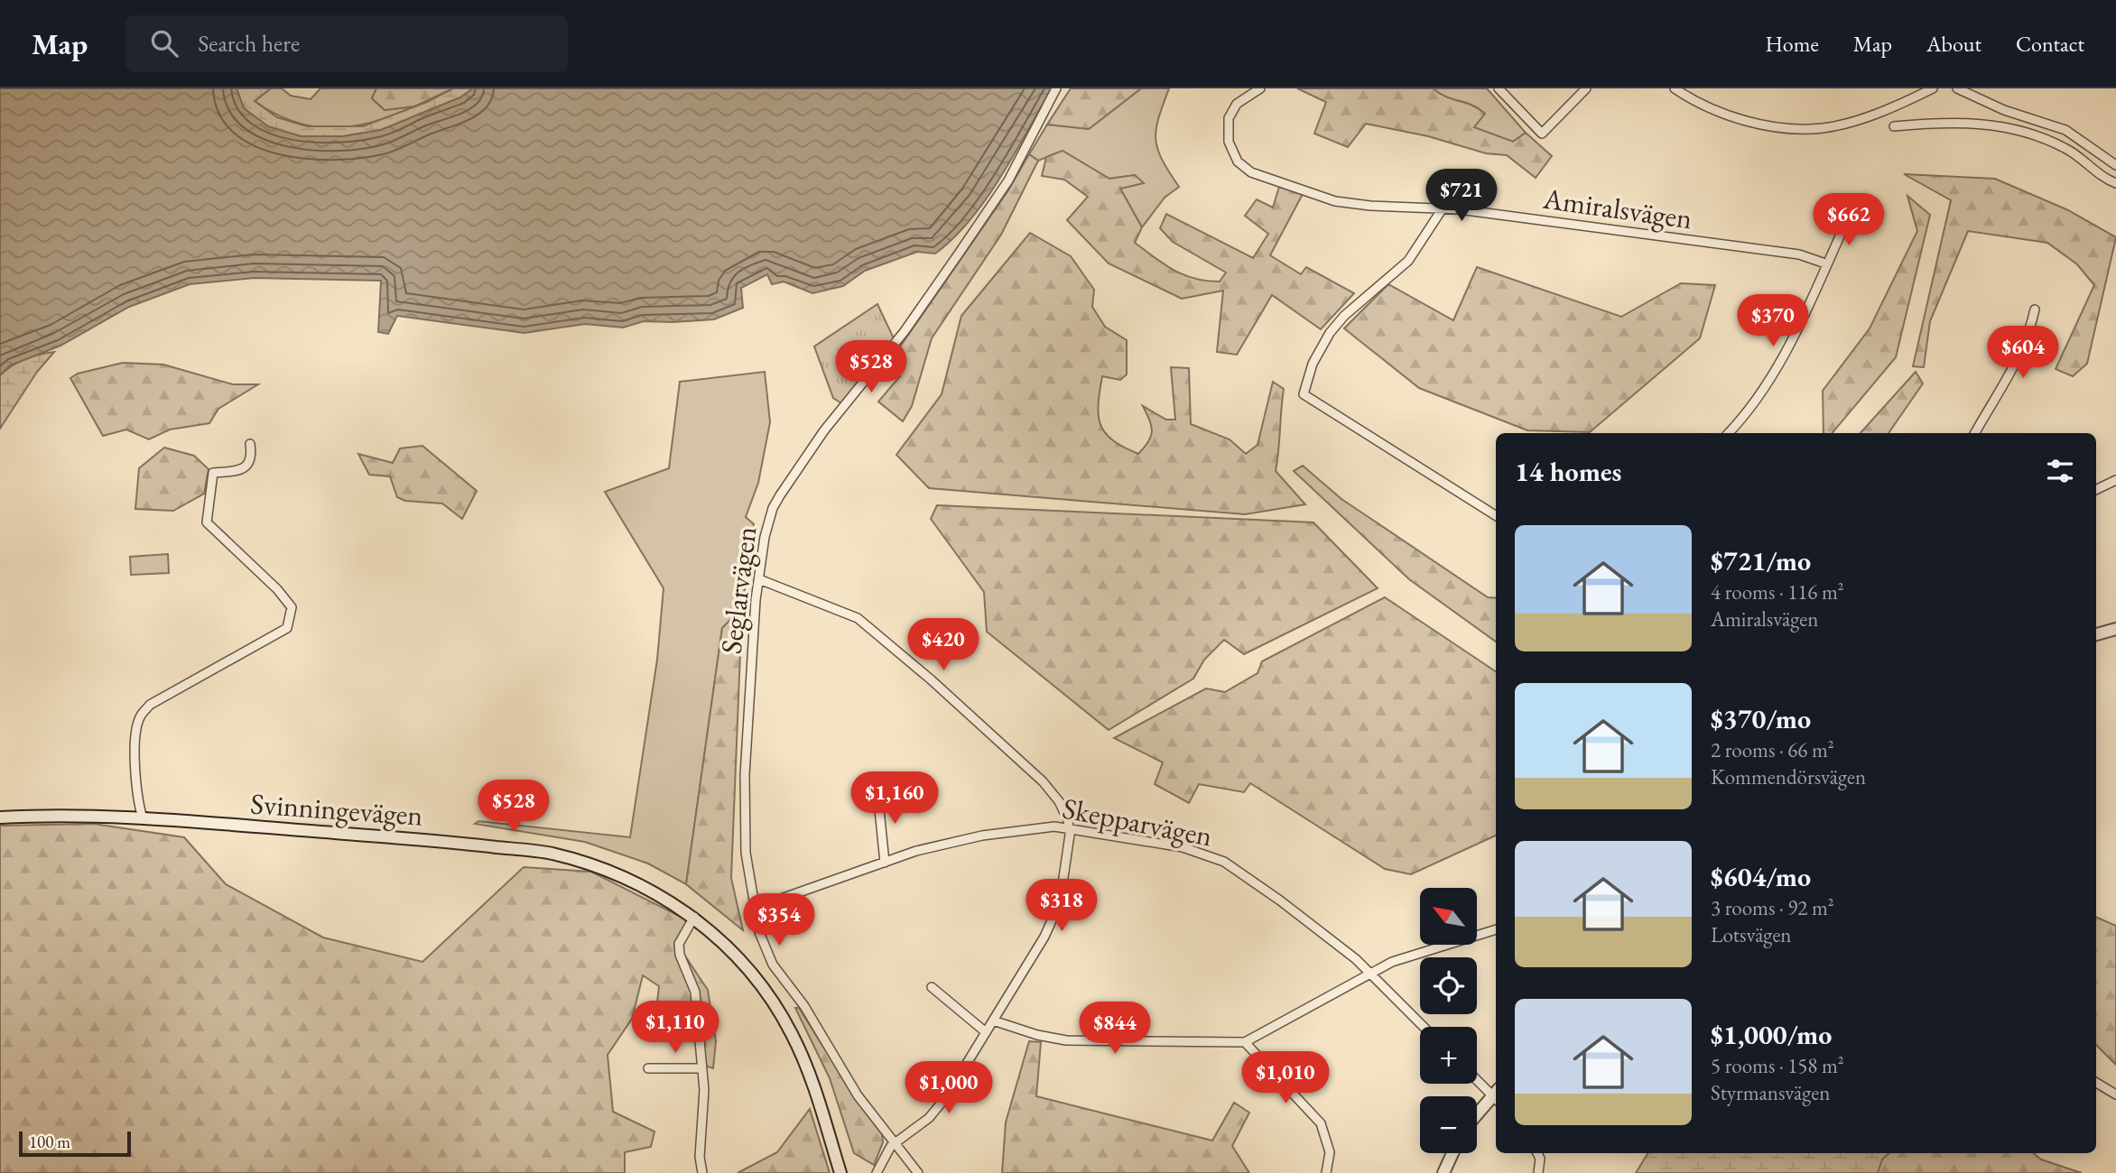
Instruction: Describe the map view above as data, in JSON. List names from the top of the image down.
{
  "streets": {
    "main road": ["Svinningevägen"],
    "street": ["Amiralsvägen", "Seglarvägen", "Skepparvägen"]
  },
  "crossings": [
    ["Seglarvägen", "Skepparvägen"]
  ],
  "scale_bar": "100 m",
  "north": "top left",
  "page": {
    "header": "Map",
    "search": "Search here",
    "nav": [
      "Home",
      "Map",
      "About",
      "Contact"
    ],
    "price": [
      "$721",
      "$662",
      "$370",
      "$604",
      "$528",
      "$420",
      "$1,160",
      "$528",
      "$318",
      "$354",
      "$1,110",
      "$844",
      "$1,010",
      "$1,000"
    ],
    "heading": "14 homes",
    "list": [
      {
        "name": "$721/mo",
        "note": "4 rooms · 116 m² · Amiralsvägen"
      },
      {
        "name": "$370/mo",
        "note": "2 rooms · 66 m² · Kommendörsvägen"
      },
      {
        "name": "$604/mo",
        "note": "3 rooms · 92 m² · Lotsvägen"
      },
      {
        "name": "$1,000/mo",
        "note": "5 rooms · 158 m² · Styrmansvägen"
      }
    ],
    "map_buttons": ["+", "−"],
    "scale": "100 m"
  }
}
